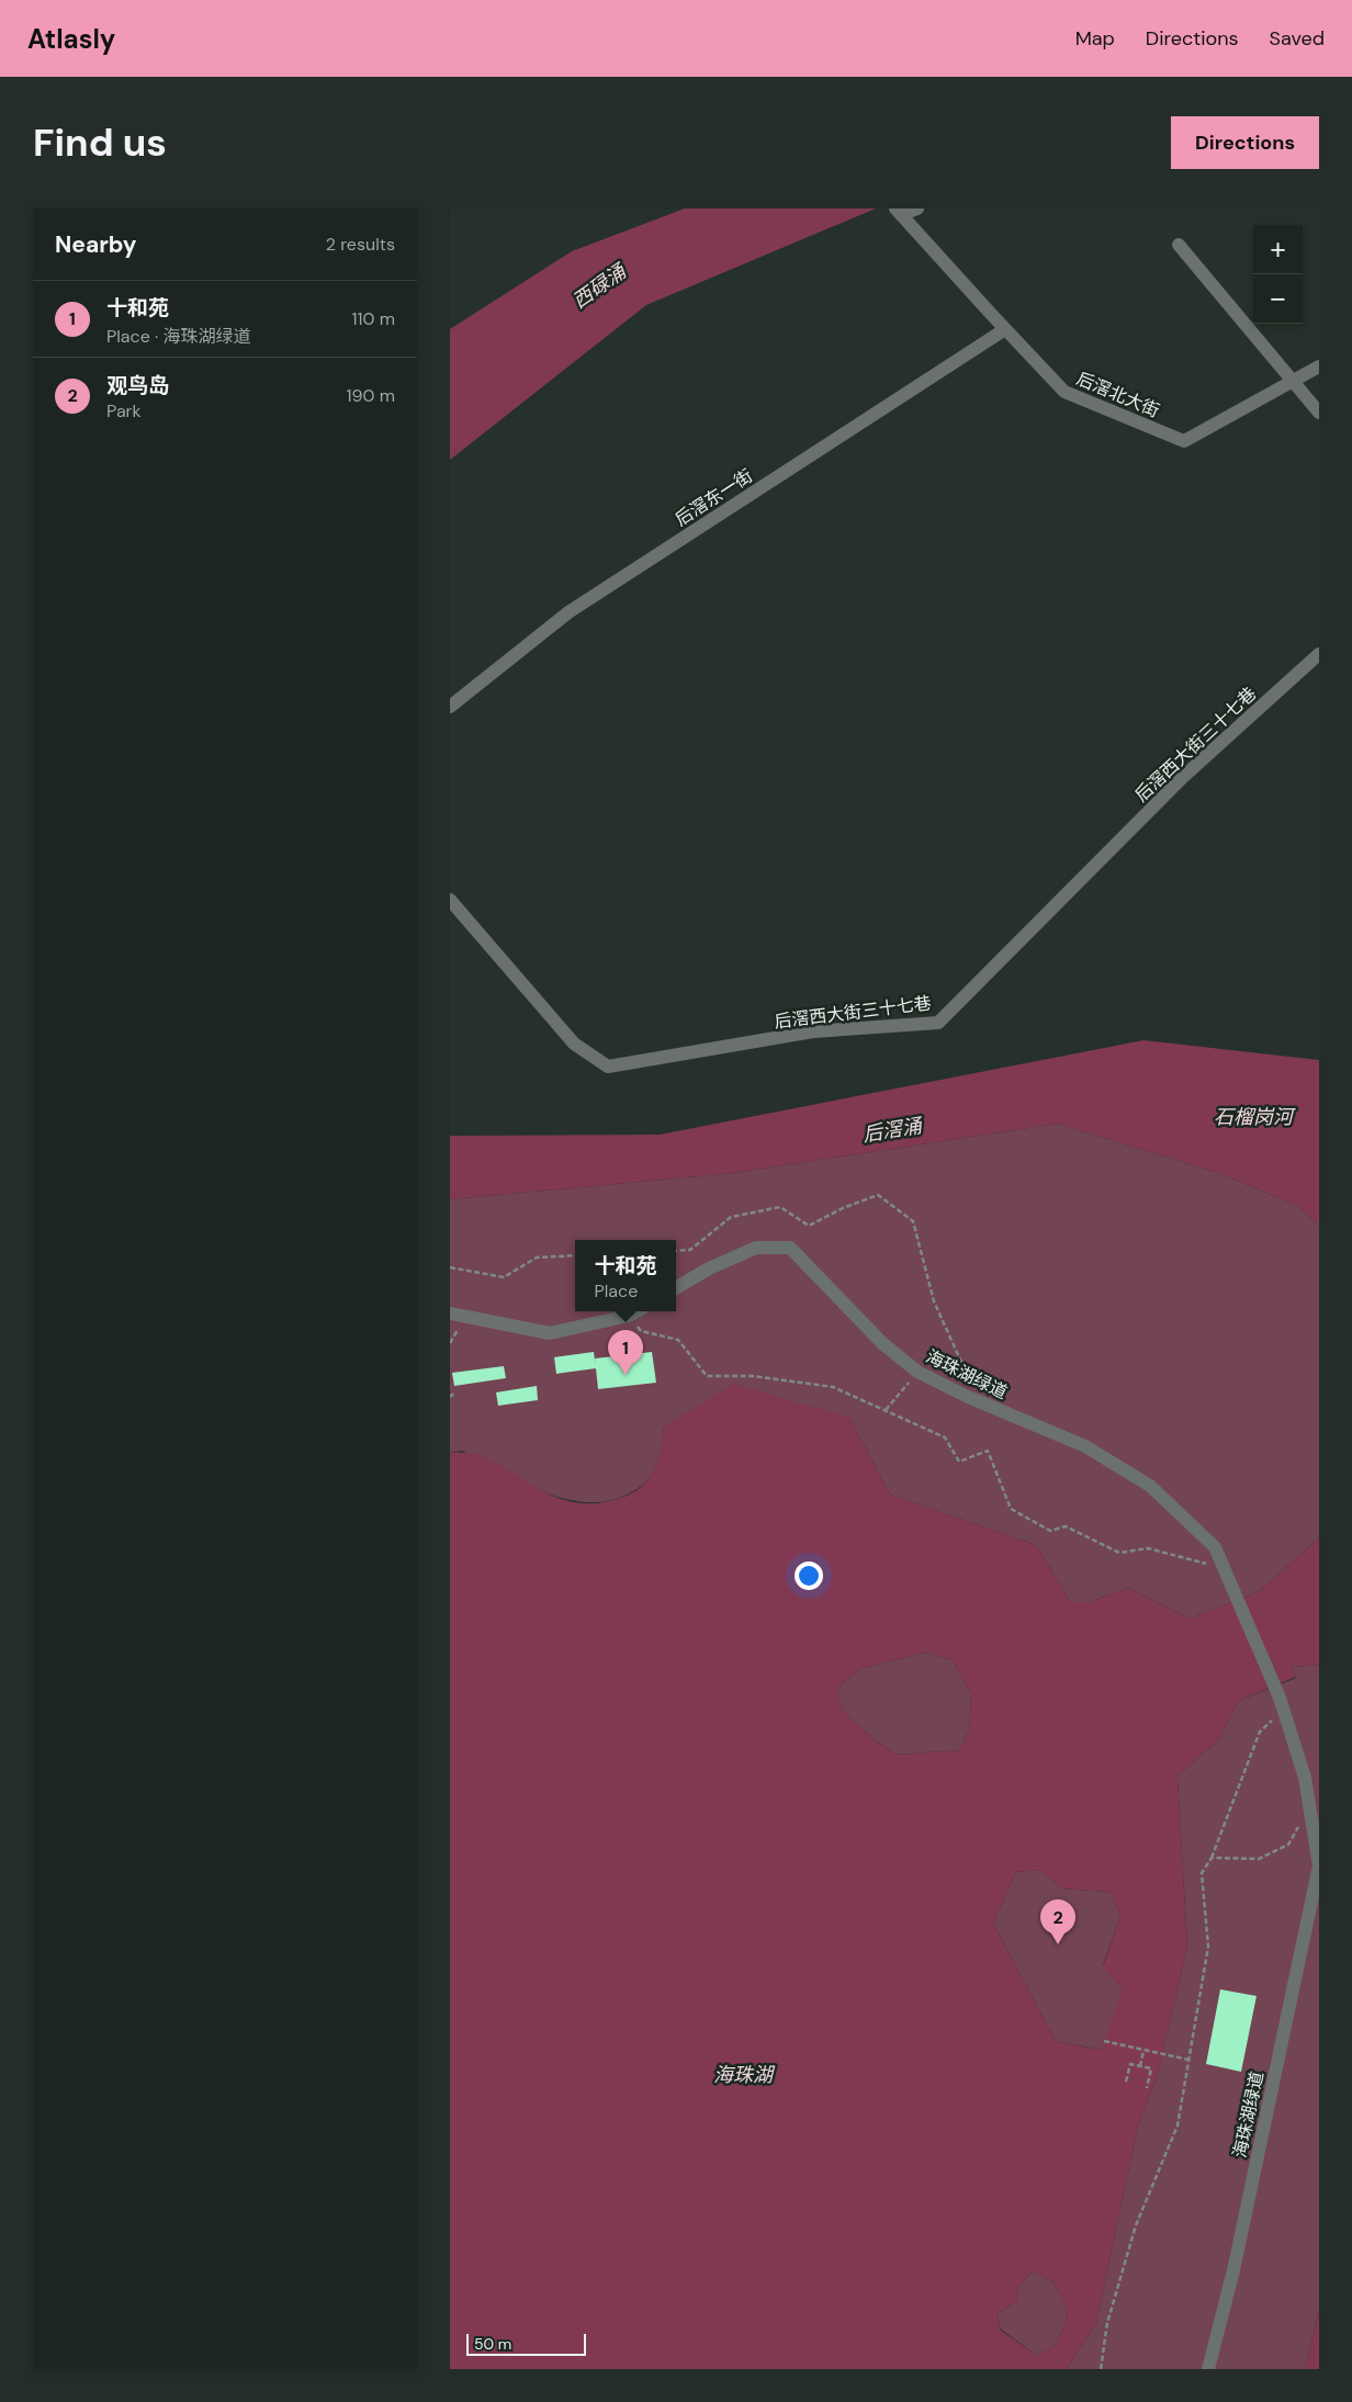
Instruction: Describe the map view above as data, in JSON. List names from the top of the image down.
{
  "streets": {
    "street": [
      "后滘北大街",
      "后滘东一街",
      "后滘西大街三十七巷",
      "海珠湖绿道"
    ]
  },
  "crossings": [
    ["后滘北大街", "后滘东一街"]
  ],
  "water": [
    "西碌涌",
    "石榴岗河",
    "后滘涌",
    "海珠湖"
  ],
  "scale_bar": "50 m",
  "page": {
    "header": "Atlasly",
    "nav": ["Map", "Directions", "Saved"],
    "buttons": "Directions",
    "title": "Find us",
    "heading": ["Nearby", "2 results"],
    "map_buttons": ["+", "−"],
    "list": [
      {
        "mark": "1",
        "name": "十和苑",
        "note": "Place · 海珠湖绿道",
        "value": "110 m"
      },
      {
        "mark": "2",
        "name": "观鸟岛",
        "note": "Park",
        "value": "190 m"
      }
    ],
    "popup": ["十和苑", "Place"],
    "pins": ["1", "2"],
    "scale": "50 m"
  }
}
